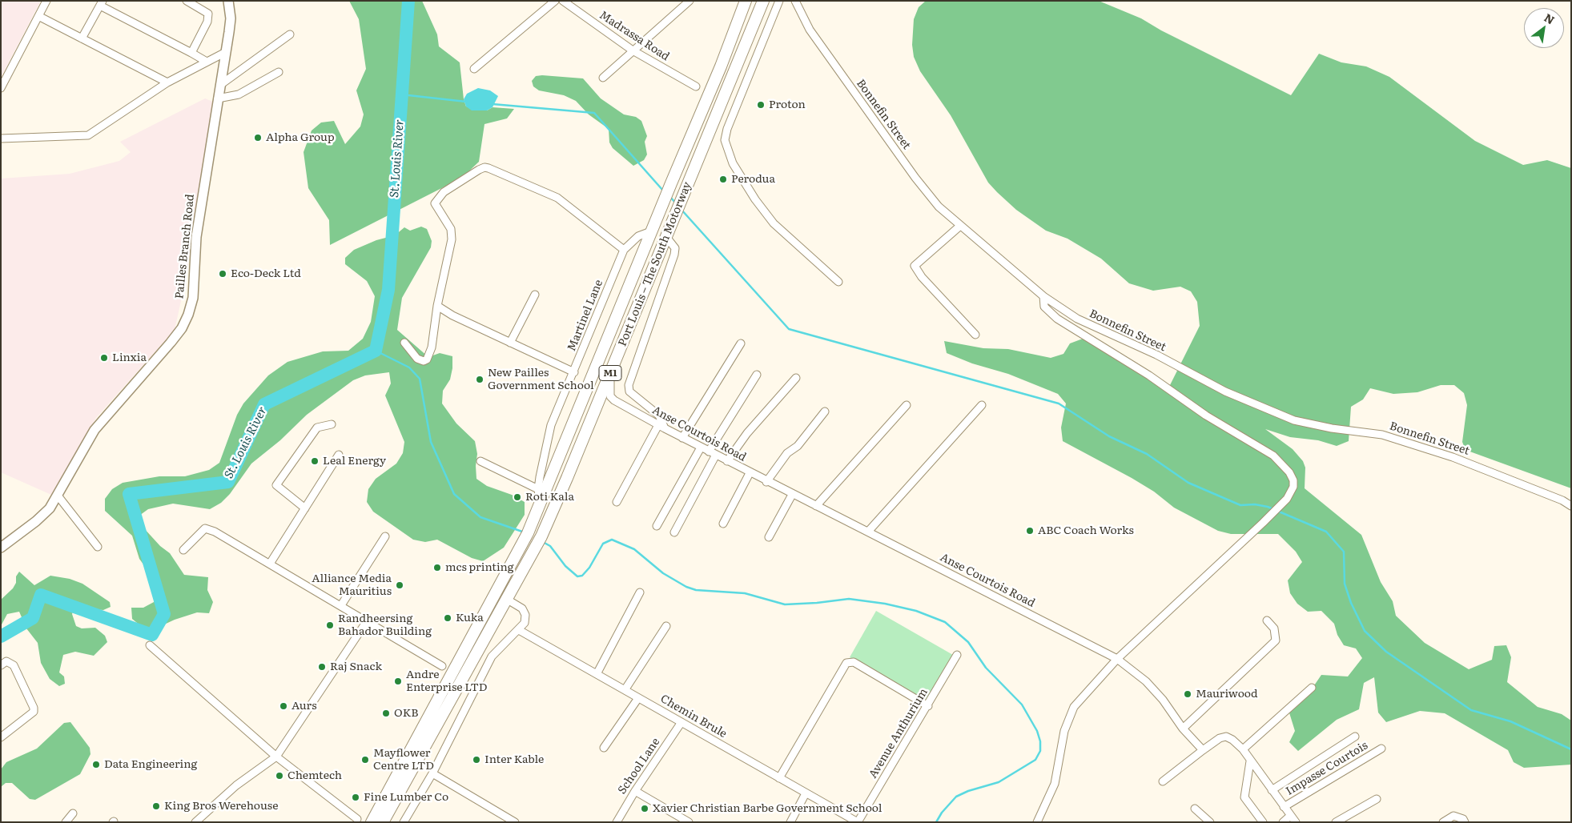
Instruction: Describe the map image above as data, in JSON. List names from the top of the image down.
{
  "streets": {
    "highway": ["Port Louis – The South Motorway", "M1"],
    "main road": ["Pailles Branch Road"],
    "street": [
      "Madrassa Road",
      "Bonnefin Street",
      "Martinel Lane",
      "Anse Courtois Road",
      "Chemin Brule",
      "Avenue Anthurium",
      "School Lane",
      "Impasse Courtois"
    ]
  },
  "crossings": [
    ["Port Louis – The South Motorway", "Martinel Lane"],
    ["Chemin Brule", "Avenue Anthurium"],
    ["Chemin Brule", "School Lane"]
  ],
  "water": ["St. Louis River"],
  "places": [
    "Proton",
    "Alpha Group",
    "Perodua",
    "Eco-Deck Ltd",
    "Linxia",
    "New Pailles Government School",
    "Leal Energy",
    "Roti Kala",
    "ABC Coach Works",
    "mcs printing",
    "Alliance Media Mauritius",
    "Kuka",
    "Randheersing Bahador Building",
    "Raj Snack",
    "Andre Enterprise LTD",
    "Mauriwood",
    "Aurs",
    "OKB",
    "Mayflower Centre LTD",
    "Inter Kable",
    "Data Engineering",
    "Chemtech",
    "Fine Lumber Co",
    "King Bros Werehouse",
    "Xavier Christian Barbe Government School"
  ],
  "north": "top right"
}
